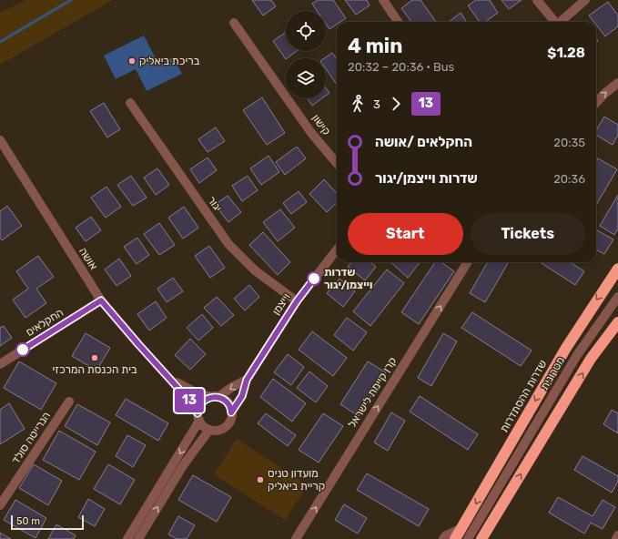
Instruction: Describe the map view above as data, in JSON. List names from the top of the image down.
{
  "streets": {
    "highway": ["שדרות ההסתדרות"],
    "street": [
      "קישון",
      "יגור",
      "אושה",
      "וייצמן",
      "החקלאים",
      "מטרונית",
      "קרן קיימת לישראל",
      "הנרייטה סולד"
    ]
  },
  "crossings": [
    ["יגור", "וייצמן"],
    ["אושה", "וייצמן"],
    ["אושה", "החקלאים"]
  ],
  "one_way": ["קרן קיימת לישראל"],
  "places": [
    "בריכת ביאליק",
    "שדרות וייצמן/יגור",
    "בית הכנסת המרכזי",
    "מועדון טניס קריית ביאליק"
  ],
  "lines": ["bus line 13"],
  "scale_bar": "50 m",
  "page": {
    "on_map": "13",
    "heading": ["4 min", "20:32 – 20:36 · Bus", "$1.28"],
    "legs": ["3", "13"],
    "list": [
      {
        "name": "החקלאים /אושה",
        "value": "20:35"
      },
      {
        "name": "שדרות וייצמן/יגור",
        "value": "20:36"
      }
    ],
    "buttons": ["Start", "Tickets"],
    "scale": "50 m"
  }
}
